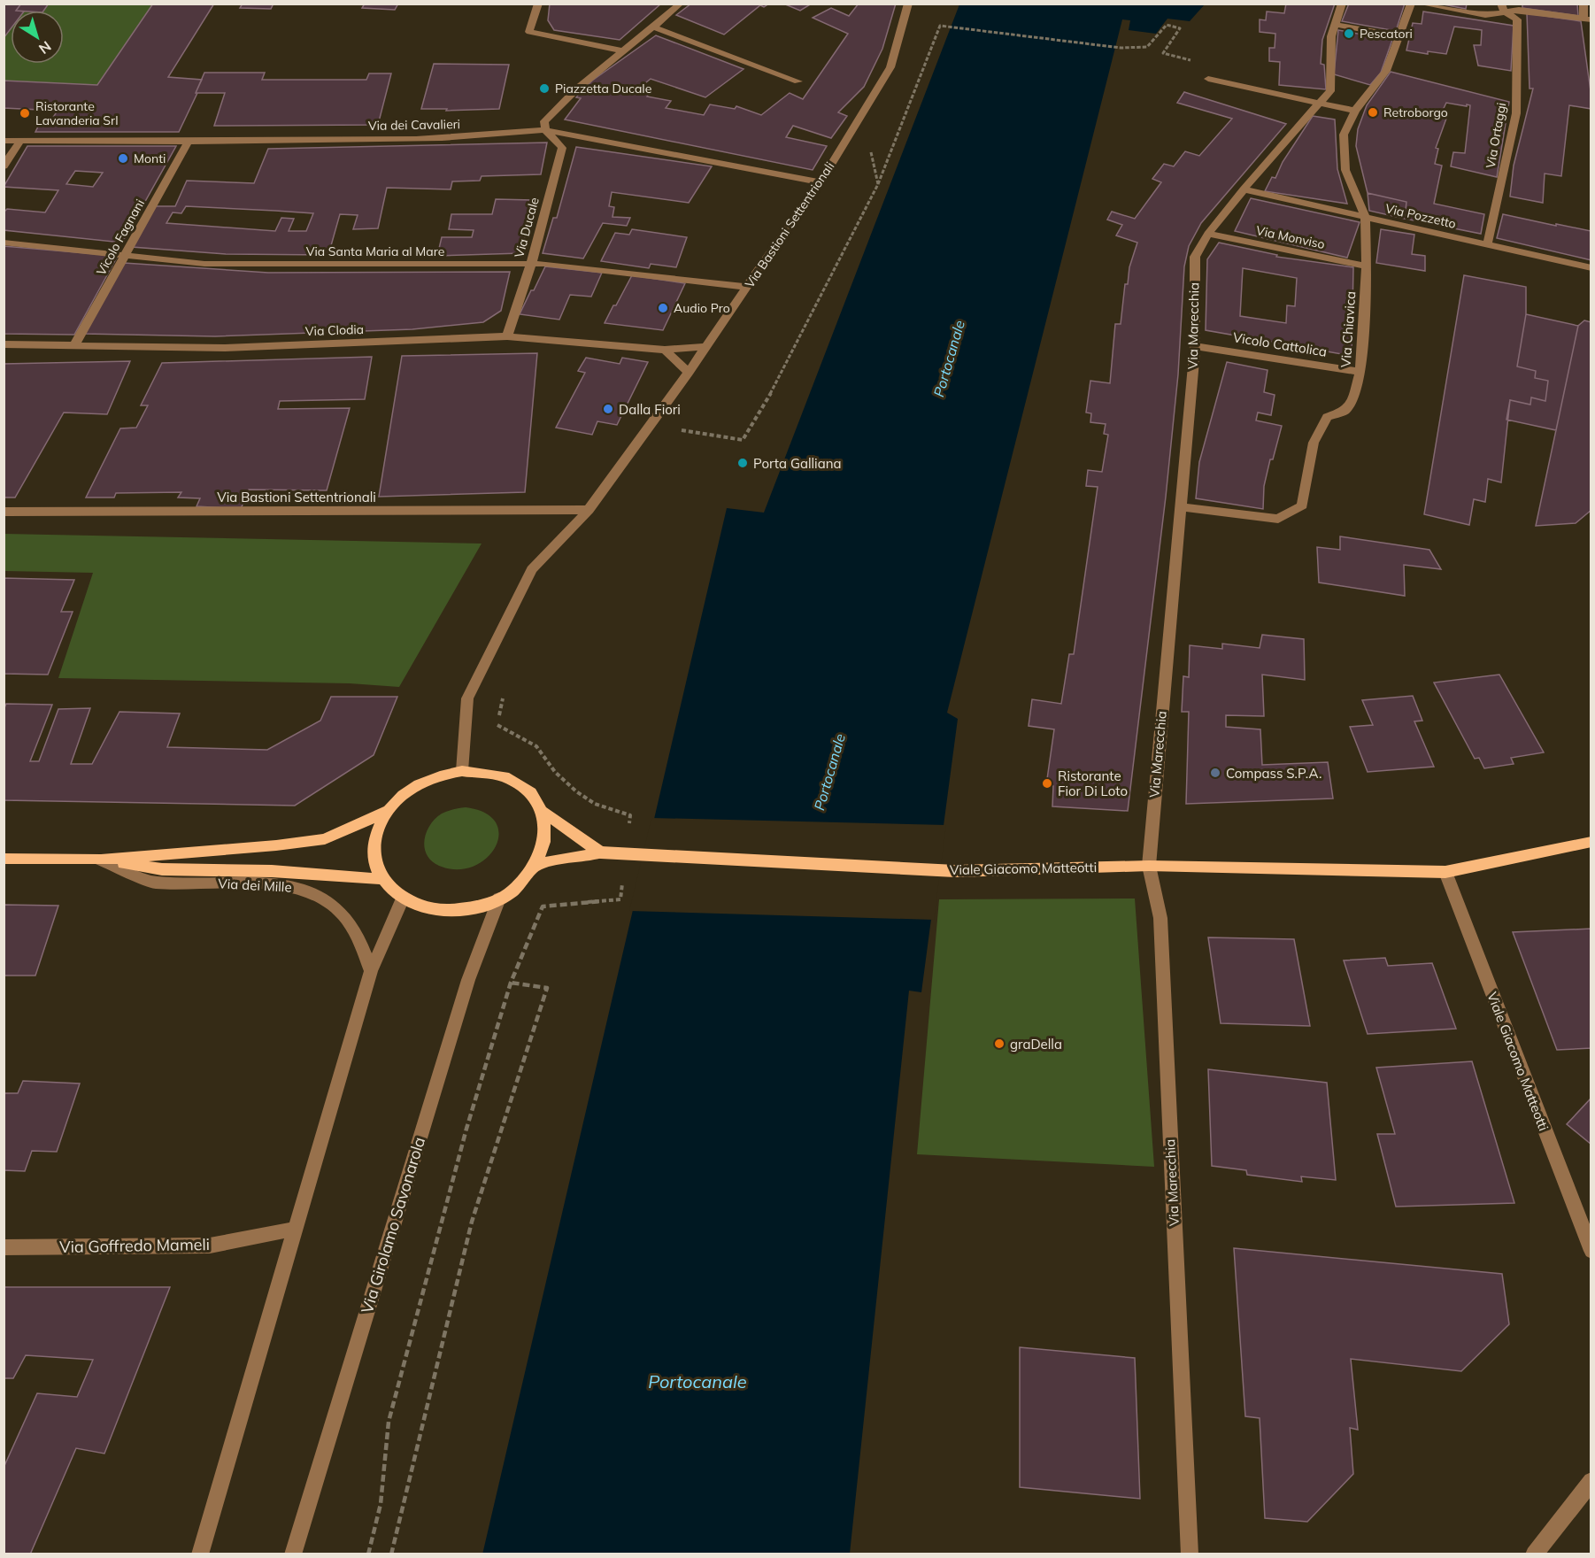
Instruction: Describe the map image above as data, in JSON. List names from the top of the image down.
{
  "streets": {
    "main road": ["Viale Giacomo Matteotti", "Via dei Mille"],
    "street": [
      "Via dei Cavalieri",
      "Via Ortaggi",
      "Via Pozzetto",
      "Via Bastioni Settentrionali",
      "Via Ducale",
      "Vicolo Fagnani",
      "Via Monviso",
      "Via Santa Maria al Mare",
      "Via Marecchia",
      "Via Chiavica",
      "Via Clodia",
      "Vicolo Cattolica",
      "Via Girolamo Savonarola",
      "Via Goffredo Mameli"
    ]
  },
  "crossings": [
    ["Via dei Cavalieri", "Via Bastioni Settentrionali"],
    ["Via dei Cavalieri", "Via Ducale"],
    ["Via dei Cavalieri", "Vicolo Fagnani"],
    ["Via Ortaggi", "Via Pozzetto"],
    ["Via Pozzetto", "Via Marecchia"],
    ["Via Pozzetto", "Via Chiavica"],
    ["Via Bastioni Settentrionali", "Via Santa Maria al Mare"],
    ["Via Bastioni Settentrionali", "Via Clodia"],
    ["Via Bastioni Settentrionali", "Viale Giacomo Matteotti"],
    ["Via Bastioni Settentrionali", "Via dei Mille"],
    ["Via Bastioni Settentrionali", "Via Girolamo Savonarola"],
    ["Via Ducale", "Via Santa Maria al Mare"],
    ["Via Ducale", "Via Clodia"],
    ["Vicolo Fagnani", "Via Santa Maria al Mare"],
    ["Vicolo Fagnani", "Via Clodia"],
    ["Via Monviso", "Via Marecchia"],
    ["Via Monviso", "Via Chiavica"],
    ["Via Marecchia", "Via Chiavica"],
    ["Via Marecchia", "Vicolo Cattolica"],
    ["Via Marecchia", "Viale Giacomo Matteotti"],
    ["Via Chiavica", "Vicolo Cattolica"],
    ["Viale Giacomo Matteotti", "Via dei Mille"],
    ["Viale Giacomo Matteotti", "Via Girolamo Savonarola"],
    ["Via dei Mille", "Via Girolamo Savonarola"]
  ],
  "water": ["Portocanale"],
  "places": [
    "Pescatori",
    "Piazzetta Ducale",
    "Retroborgo",
    "Ristorante Lavanderia Srl",
    "Monti",
    "Audio Pro",
    "Dalla Fiori",
    "Porta Galliana",
    "Compass S.P.A.",
    "Ristorante Fior Di Loto",
    "graDella"
  ],
  "north": "bottom right"
}
